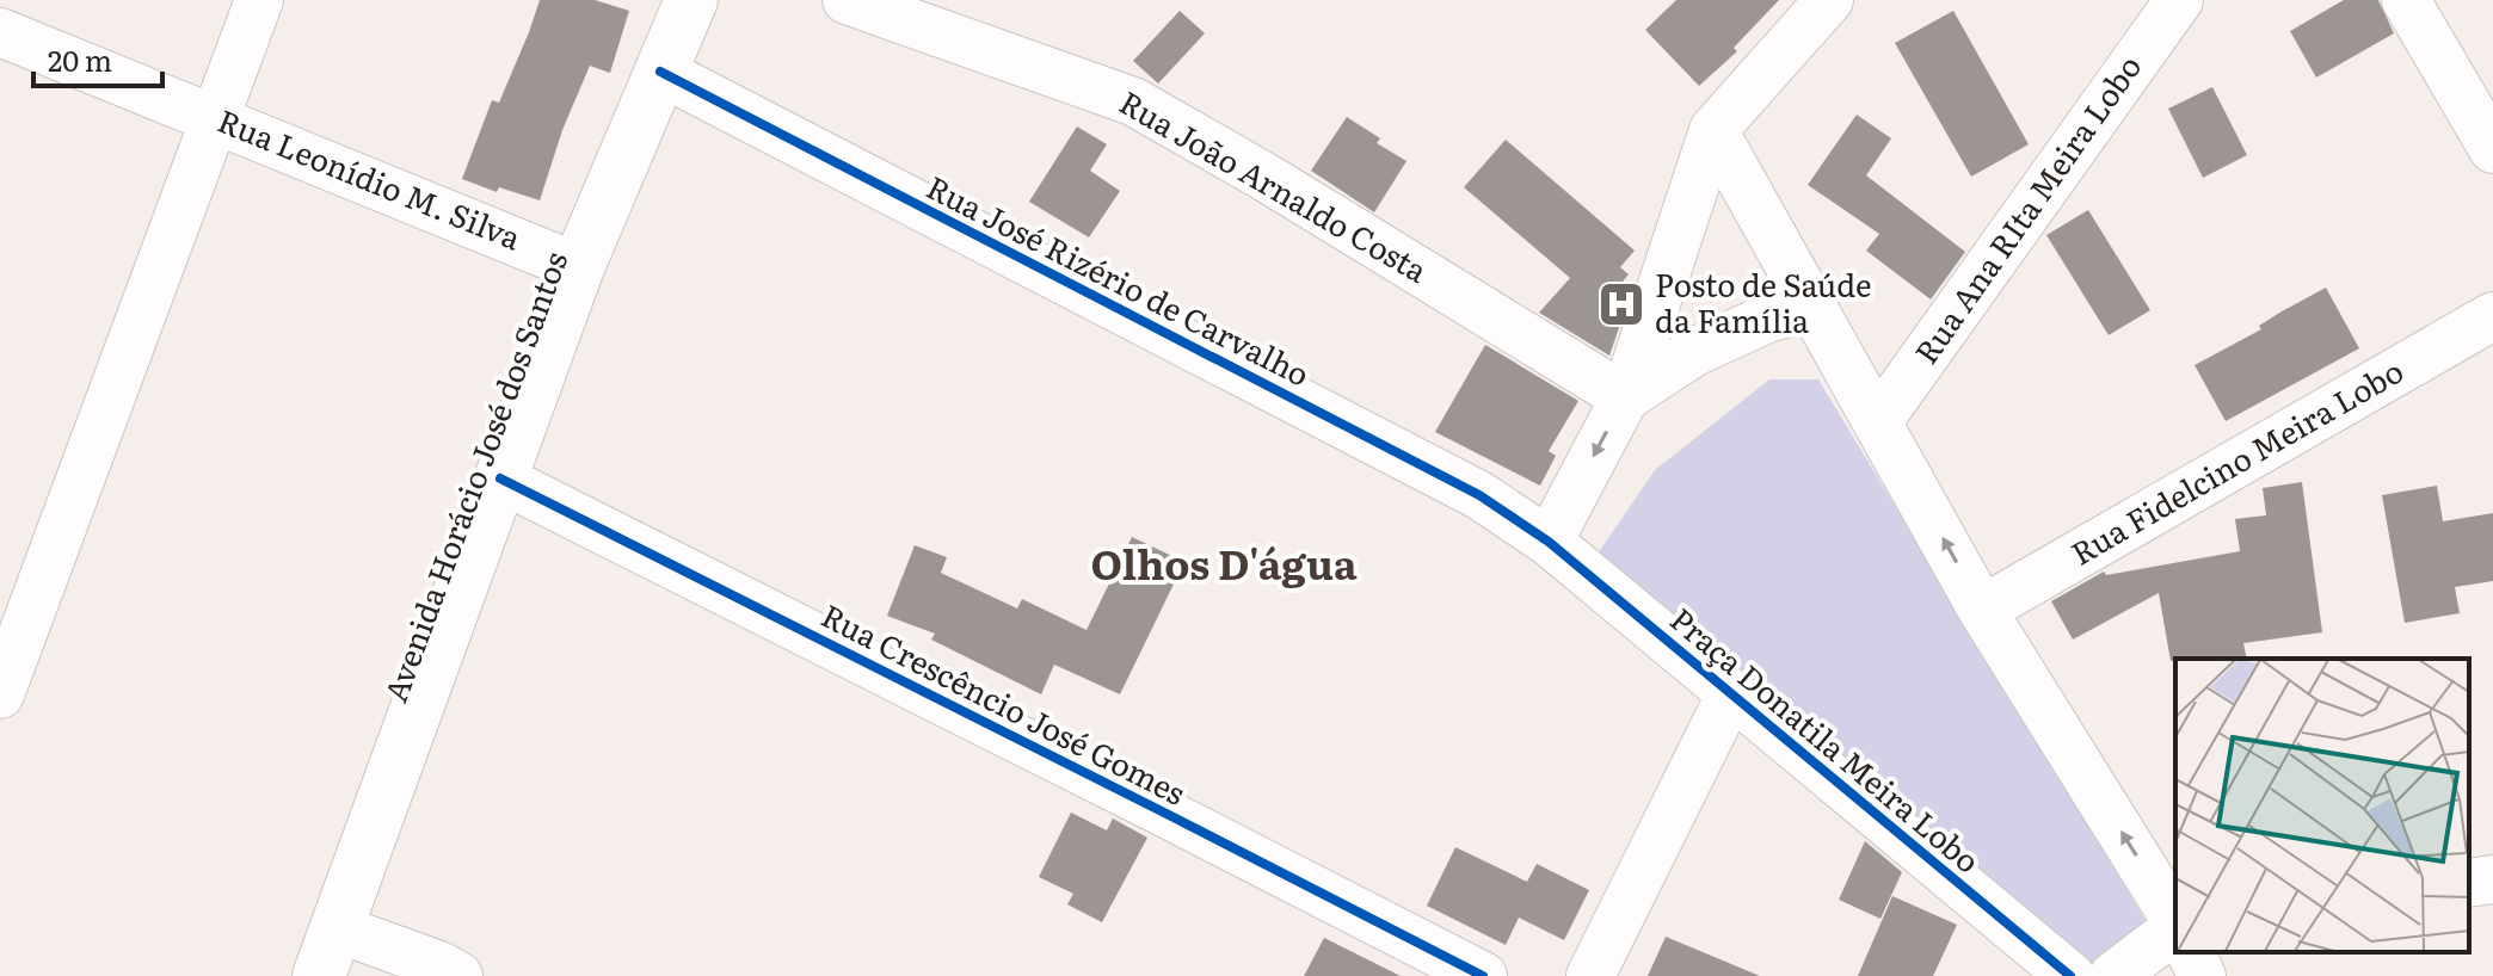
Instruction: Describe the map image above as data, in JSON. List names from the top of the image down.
{
  "streets": {
    "street": [
      "Rua Leonídio M. Silva",
      "Rua João Arnaldo Costa",
      "Rua Ana RIta Meira Lobo",
      "Rua José Rizério de Carvalho",
      "Rua Fidelcino Meira Lobo",
      "Avenida Horácio José dos Santos",
      "Rua Crescêncio José Gomes",
      "Praça Donatila Meira Lobo"
    ]
  },
  "crossings": [
    ["Rua Leonídio M. Silva", "Avenida Horácio José dos Santos"],
    ["Rua José Rizério de Carvalho", "Avenida Horácio José dos Santos"],
    ["Rua José Rizério de Carvalho", "Praça Donatila Meira Lobo"],
    ["Avenida Horácio José dos Santos", "Rua Crescêncio José Gomes"]
  ],
  "districts": ["Olhos D'água"],
  "places": {
    "hospital": ["Posto de Saúde da Família"]
  },
  "scale_bar": "20 m"
}
